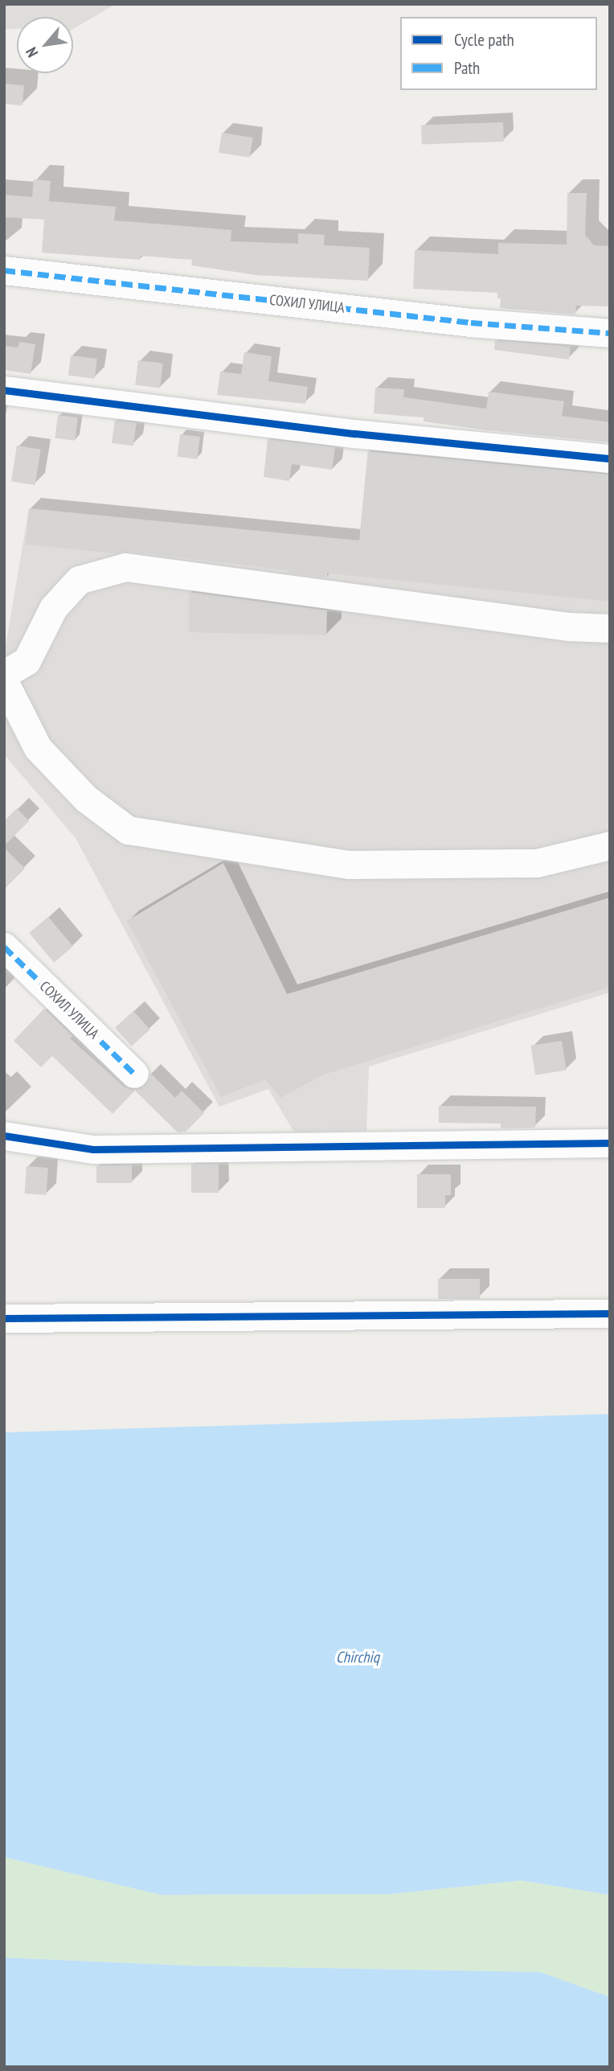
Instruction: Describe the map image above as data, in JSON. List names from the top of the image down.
{
  "streets": {
    "street": ["СОХИЛ УЛИЦА"]
  },
  "water": ["Chirchiq"],
  "legend": ["Cycle path", "Path"],
  "north": "bottom left"
}
